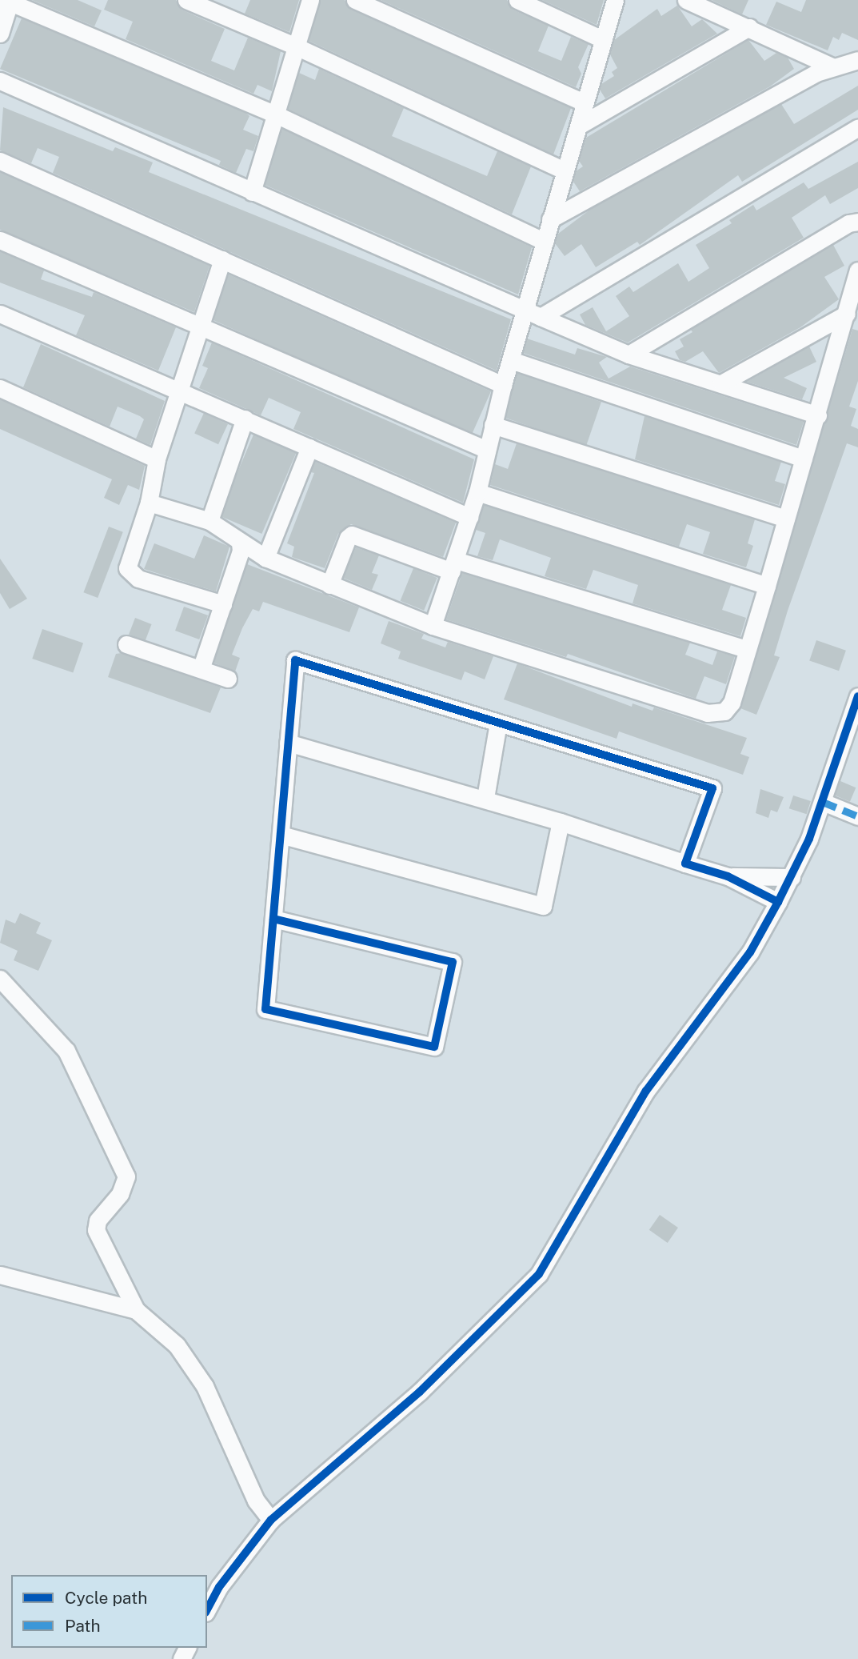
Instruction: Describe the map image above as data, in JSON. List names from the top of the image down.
{
  "legend": ["Cycle path", "Path"]
}
